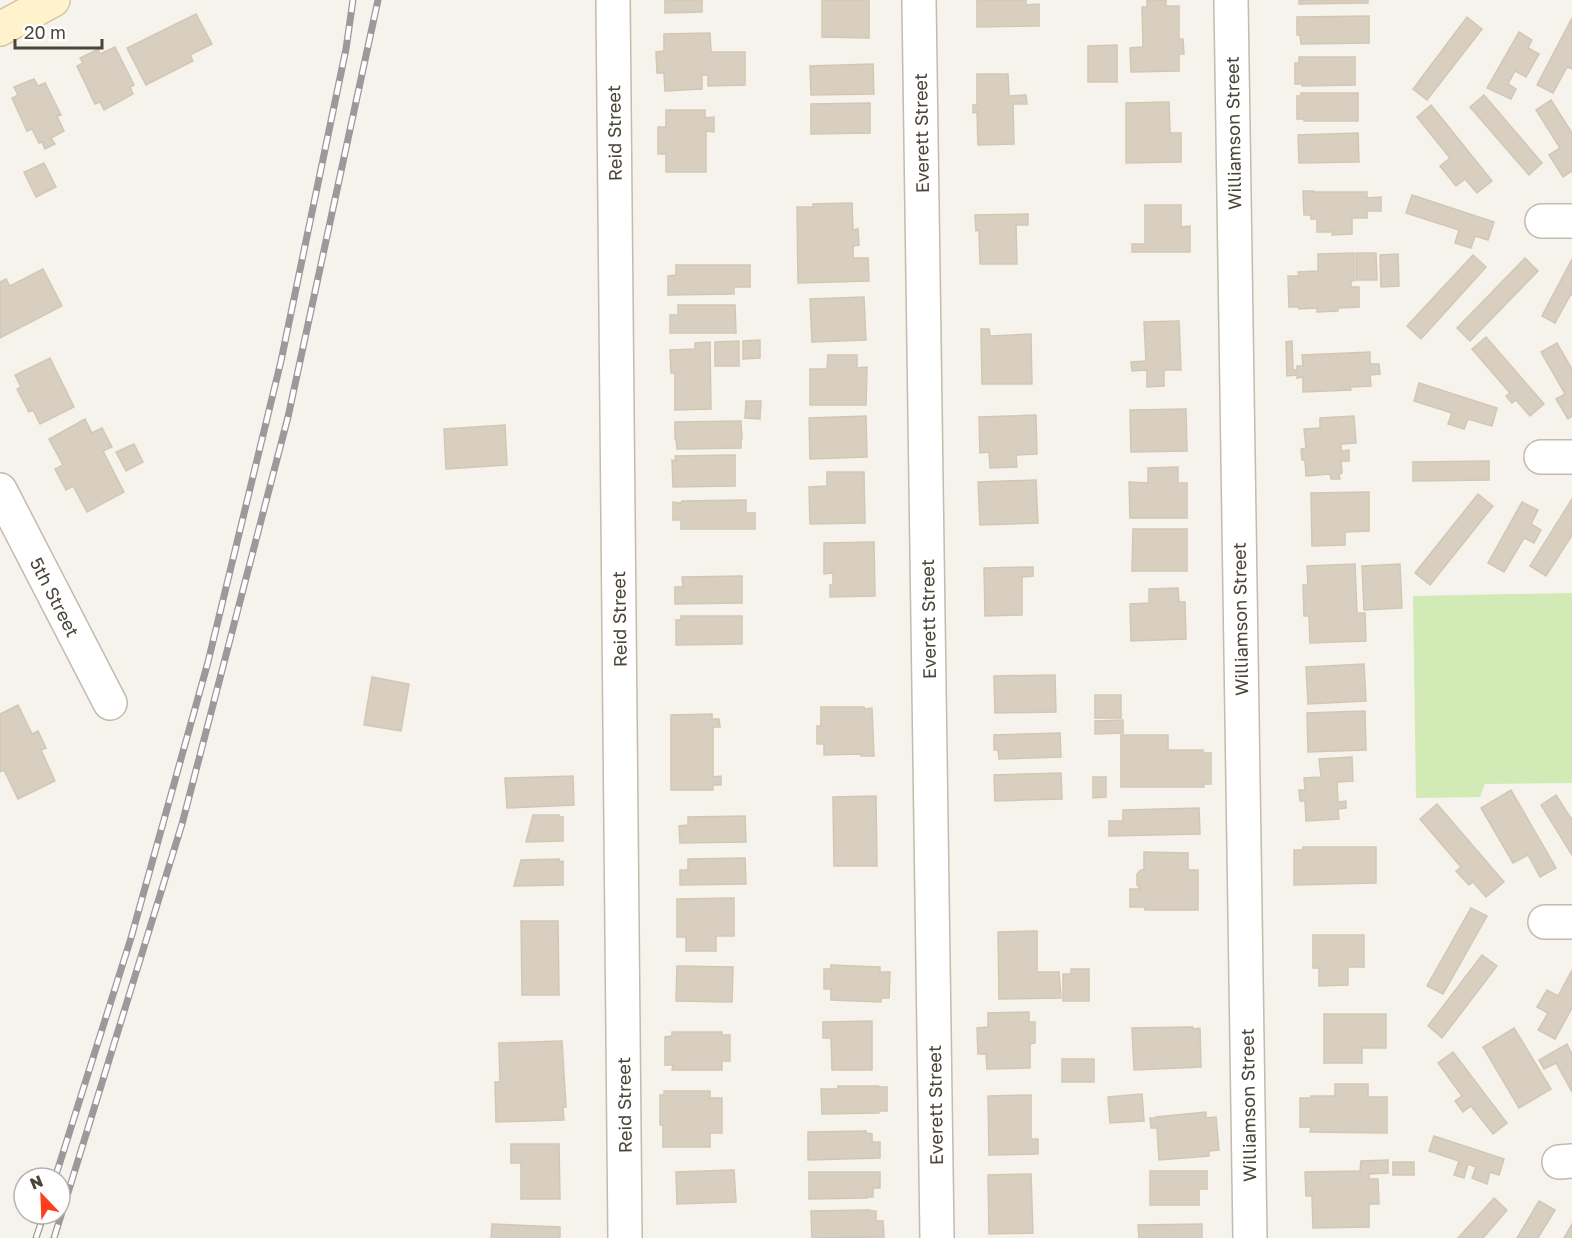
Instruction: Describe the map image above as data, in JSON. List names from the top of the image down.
{
  "streets": {
    "street": [
      "Reid Street",
      "Everett Street",
      "Williamson Street",
      "5th Street"
    ]
  },
  "scale_bar": "20 m",
  "north": "top left"
}
